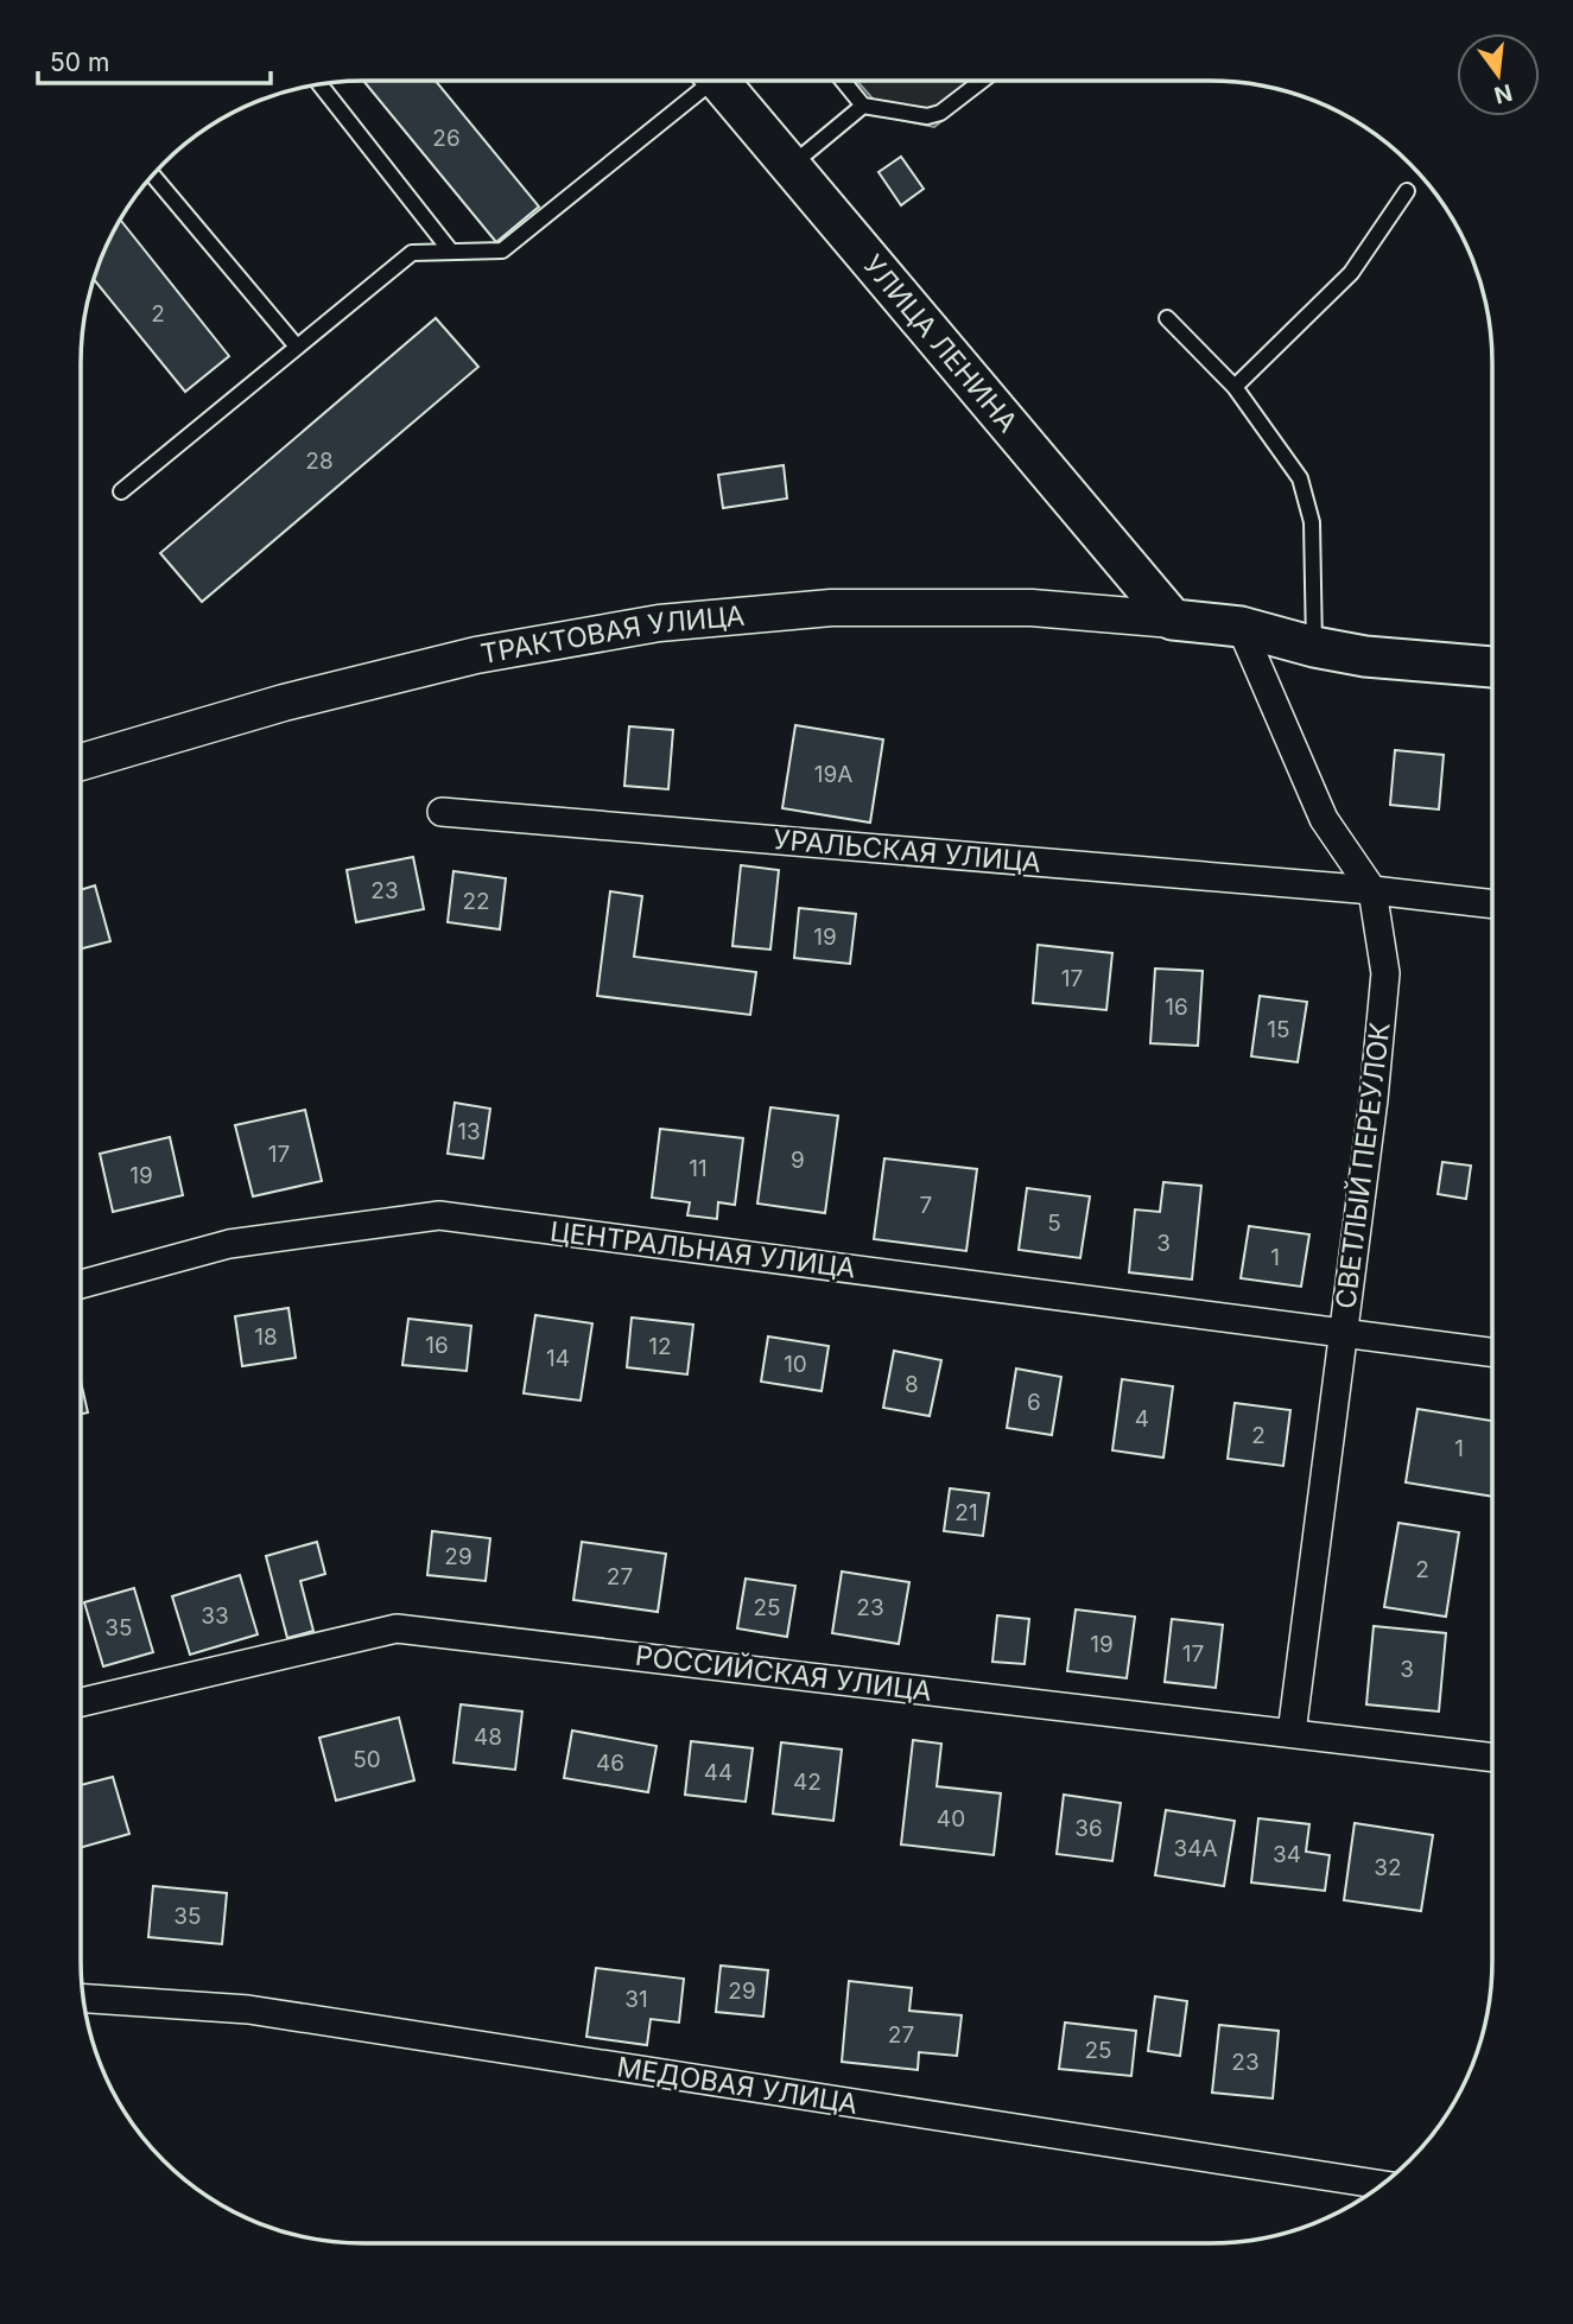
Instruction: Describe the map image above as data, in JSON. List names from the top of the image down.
{
  "streets": {
    "main road": ["УЛИЦА ЛЕНИНА"],
    "street": [
      "ТРАКТОВАЯ УЛИЦА",
      "УРАЛЬСКАЯ УЛИЦА",
      "СВЕТЛЫЙ ПЕРЕУЛОК",
      "ЦЕНТРАЛЬНАЯ УЛИЦА",
      "РОССИЙСКАЯ УЛИЦА",
      "МЕДОВАЯ УЛИЦА"
    ]
  },
  "crossings": [
    ["УЛИЦА ЛЕНИНА", "ТРАКТОВАЯ УЛИЦА"],
    ["УРАЛЬСКАЯ УЛИЦА", "СВЕТЛЫЙ ПЕРЕУЛОК"],
    ["СВЕТЛЫЙ ПЕРЕУЛОК", "ЦЕНТРАЛЬНАЯ УЛИЦА"],
    ["СВЕТЛЫЙ ПЕРЕУЛОК", "РОССИЙСКАЯ УЛИЦА"]
  ],
  "house_numbers": [
    "26",
    "2",
    "28",
    "19А",
    "23",
    "22",
    "19",
    "17",
    "16",
    "15",
    "13",
    "17",
    "9",
    "11",
    "19",
    "7",
    "5",
    "3",
    "1",
    "18",
    "16",
    "12",
    "14",
    "10",
    "8",
    "6",
    "4",
    "2",
    "1",
    "21",
    "29",
    "2",
    "27",
    "25",
    "23",
    "33",
    "35",
    "19",
    "17",
    "3",
    "48",
    "50",
    "46",
    "44",
    "42",
    "40",
    "36",
    "34А",
    "34",
    "32",
    "35",
    "29",
    "31",
    "27",
    "25",
    "23"
  ],
  "scale_bar": "50 m",
  "north": "bottom"
}
